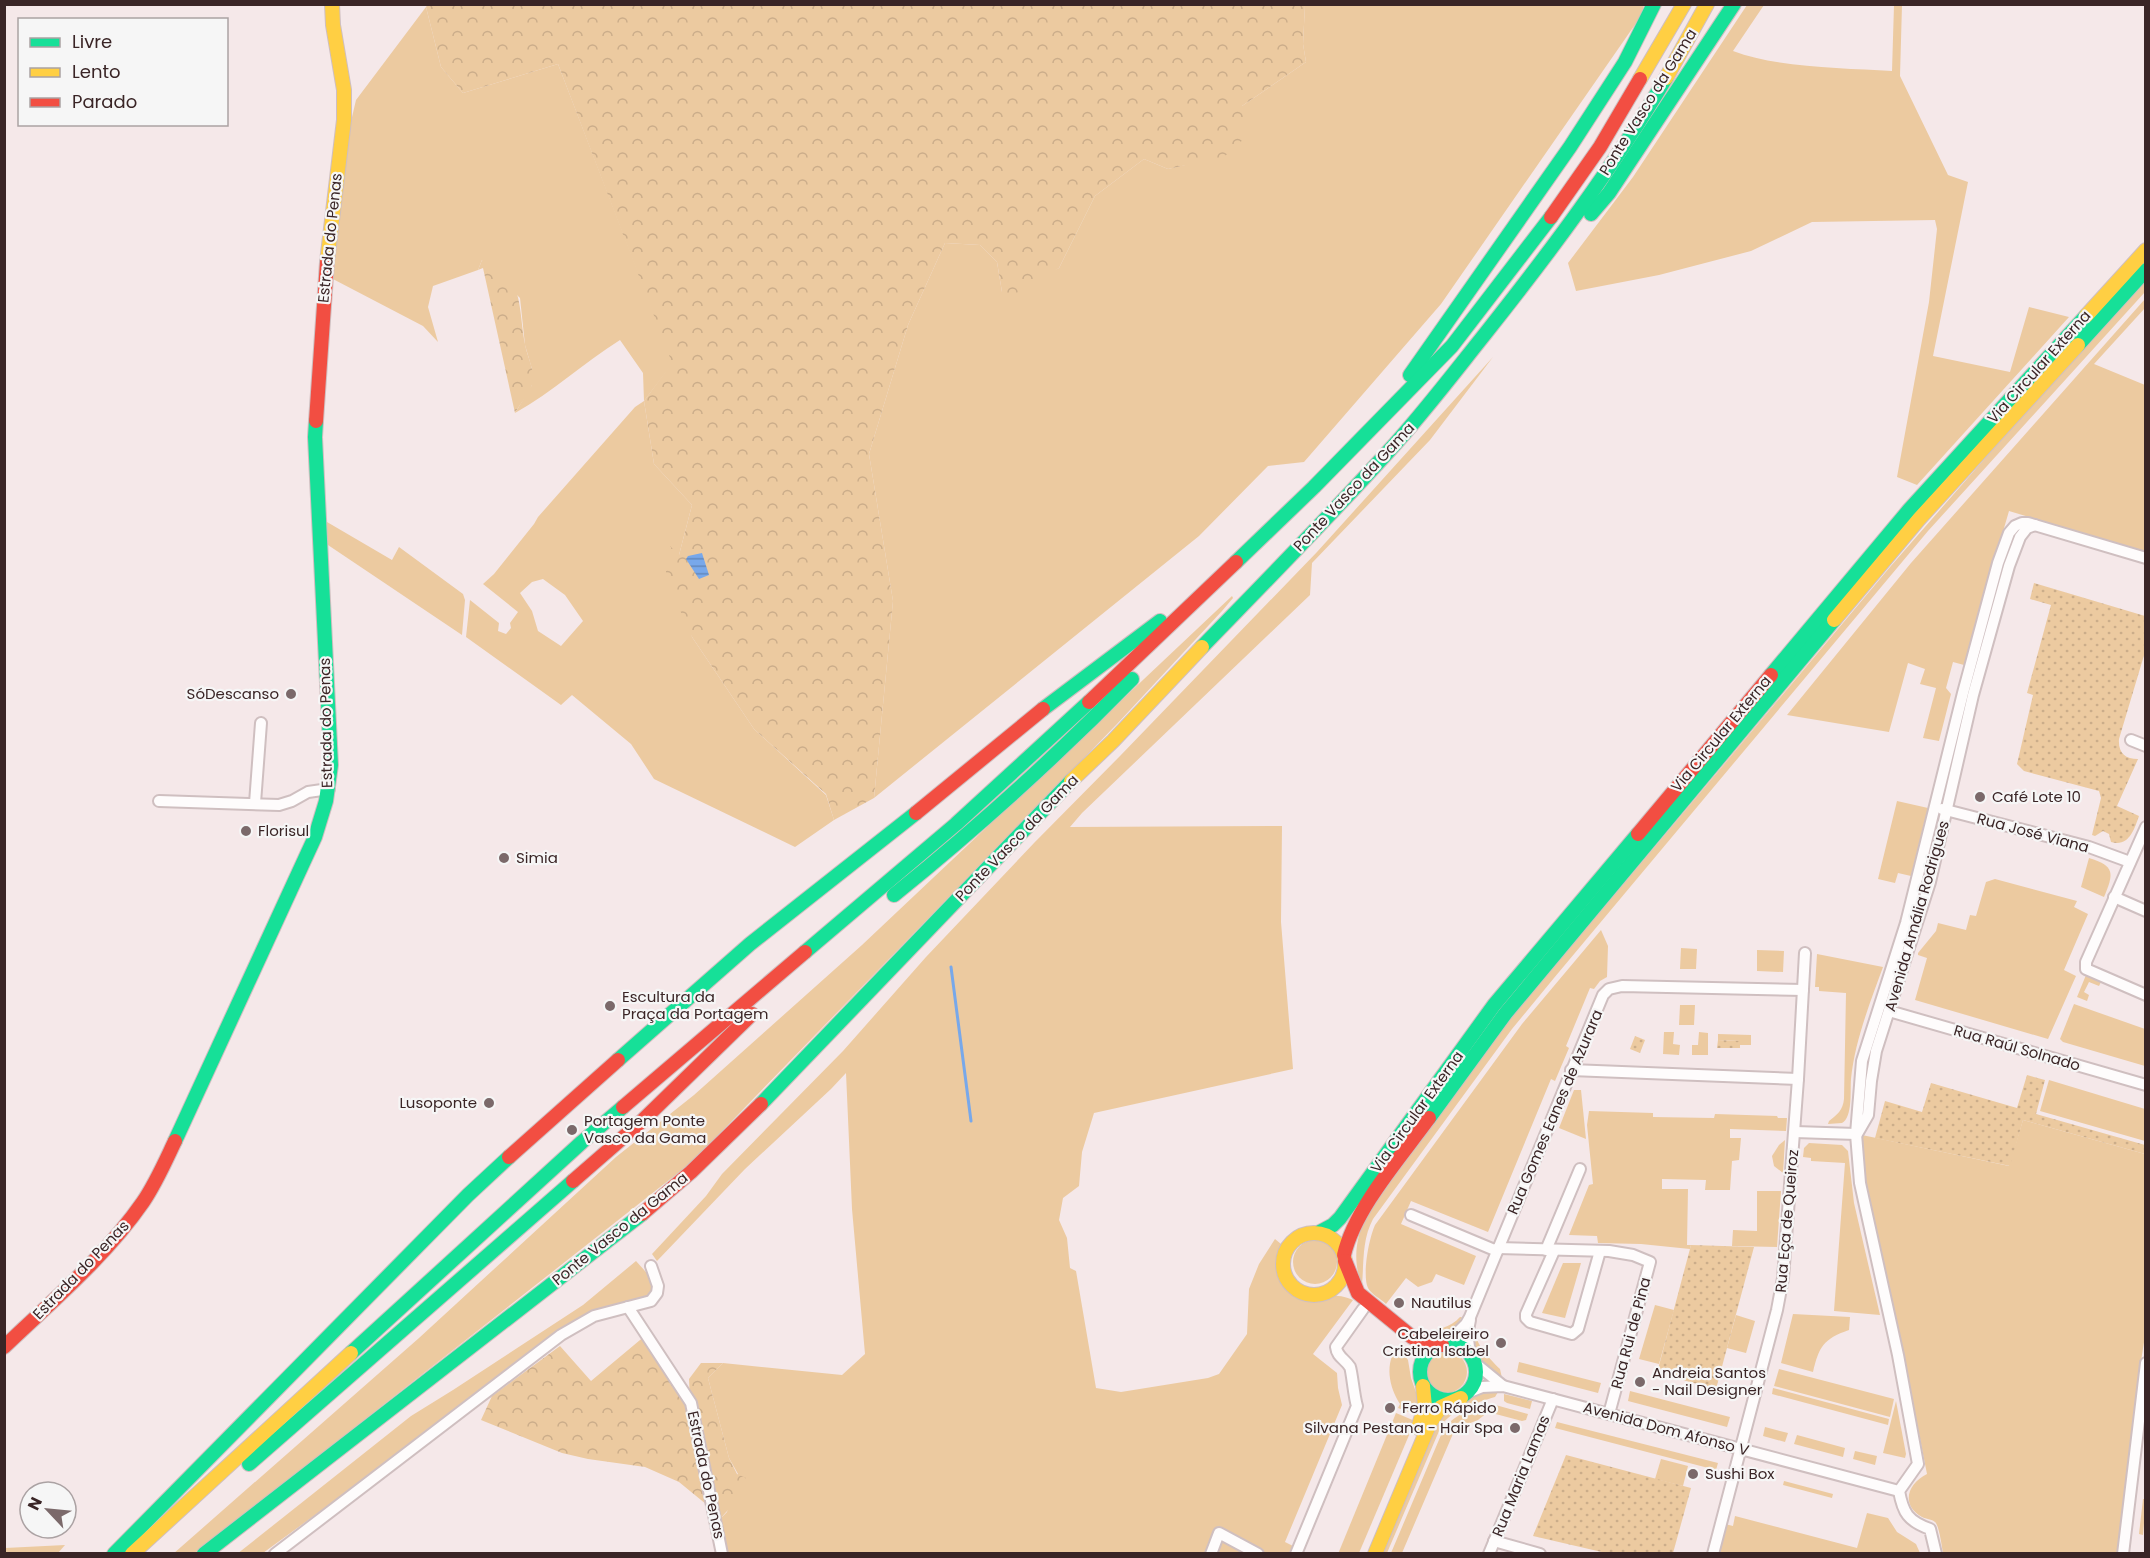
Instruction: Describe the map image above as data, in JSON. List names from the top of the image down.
{
  "streets": {
    "main road": ["Ponte Vasco da Gama", "Estrada do Penas", "Via Circular Externa"],
    "street": [
      "Rua José Viana",
      "Avenida Amália Rodrigues",
      "Rua Raúl Solnado",
      "Rua Gomes Eanes de Azurara",
      "Rua Eça de Queiroz",
      "Rua Rui de Pina",
      "Avenida Dom Afonso V",
      "Rua Maria Lamas"
    ]
  },
  "crossings": [
    ["Rua José Viana", "Avenida Amália Rodrigues"],
    ["Avenida Amália Rodrigues", "Rua Raúl Solnado"],
    ["Avenida Amália Rodrigues", "Avenida Dom Afonso V"],
    ["Rua Gomes Eanes de Azurara", "Rua Eça de Queiroz"],
    ["Rua Gomes Eanes de Azurara", "Rua Rui de Pina"],
    ["Rua Gomes Eanes de Azurara", "Avenida Dom Afonso V"],
    ["Rua Eça de Queiroz", "Avenida Dom Afonso V"],
    ["Rua Rui de Pina", "Avenida Dom Afonso V"],
    ["Avenida Dom Afonso V", "Rua Maria Lamas"]
  ],
  "places": [
    "SóDescanso",
    "Café Lote 10",
    "Florisul",
    "Simia",
    "Escultura da Praça da Portagem",
    "Lusoponte",
    "Portagem Ponte Vasco da Gama",
    "Nautilus",
    "Cabeleireiro Cristina Isabel",
    "Andreia Santos - Nail Designer",
    "Ferro Rápido",
    "Silvana Pestana - Hair Spa",
    "Sushi Box"
  ],
  "legend": ["Livre", "Lento", "Parado"],
  "north": "top left"
}
